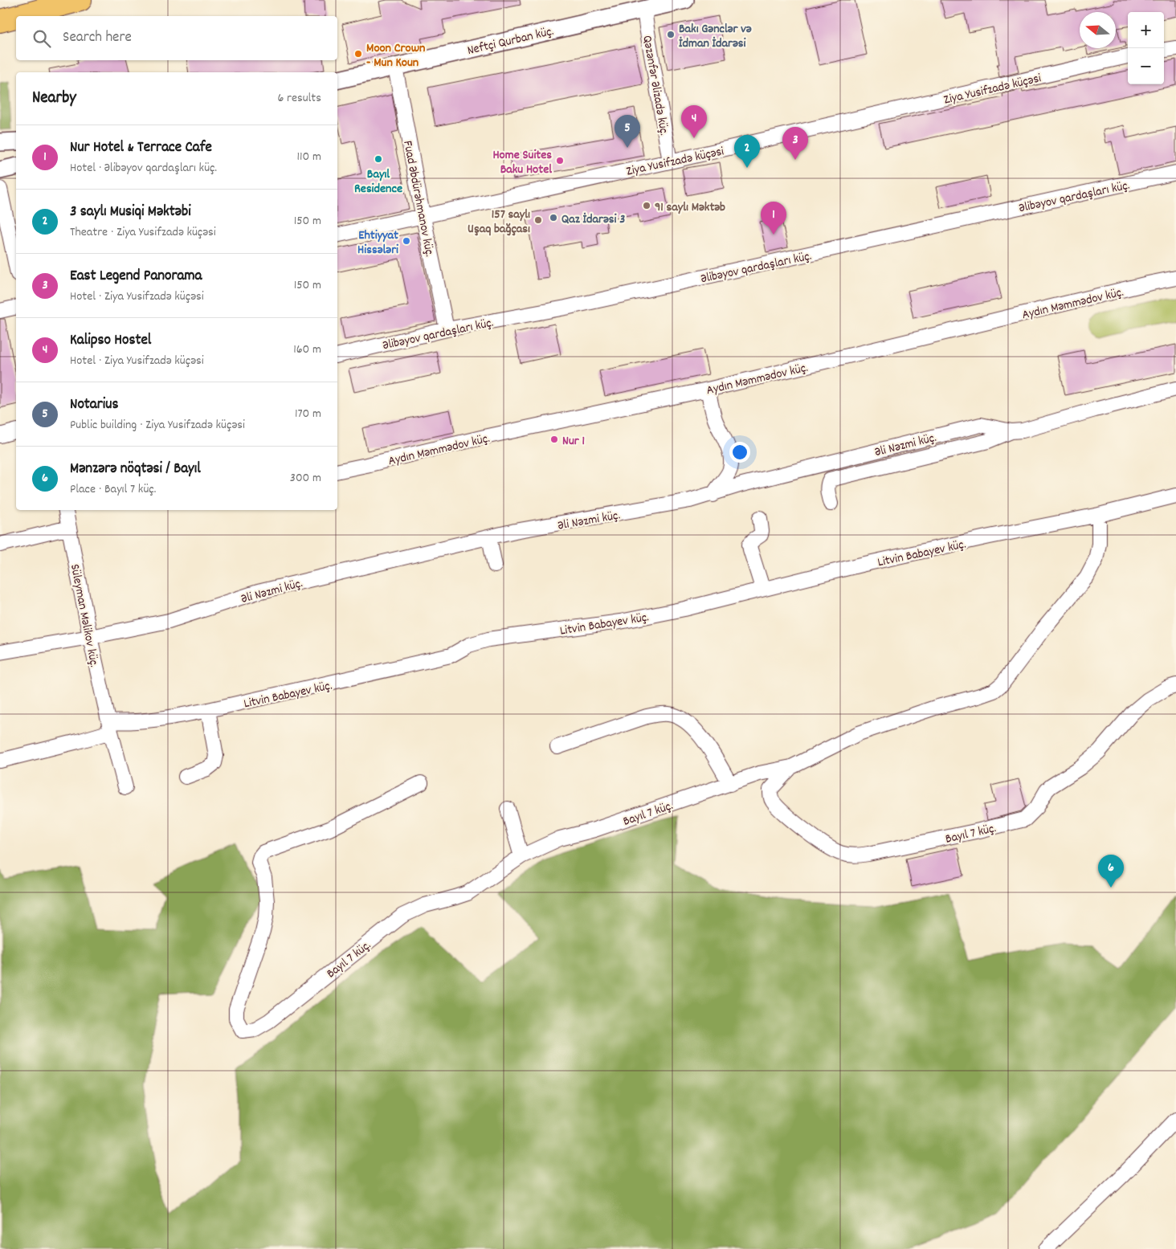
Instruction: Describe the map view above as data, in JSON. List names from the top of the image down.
{
  "streets": {
    "street": [
      "Neftçi Qurban küç.",
      "Qəzənfər Əlizadə küç.",
      "Ziya Yusifzadə küçəsi",
      "Əlibəyov qardaşları küç.",
      "Fuad Əbdürəhmanov küç.",
      "Aydın Məmmədov küç.",
      "Əli Nəzmi küç.",
      "Litvin Babayev küç.",
      "Süleyman Məlikov küç.",
      "Bayıl 7 küç."
    ]
  },
  "crossings": [
    ["Neftçi Qurban küç.", "Qəzənfər Əlizadə küç."],
    ["Neftçi Qurban küç.", "Fuad Əbdürəhmanov küç."],
    ["Qəzənfər Əlizadə küç.", "Ziya Yusifzadə küçəsi"],
    ["Ziya Yusifzadə küçəsi", "Fuad Əbdürəhmanov küç."],
    ["Əlibəyov qardaşları küç.", "Fuad Əbdürəhmanov küç."],
    ["Əli Nəzmi küç.", "Süleyman Məlikov küç."],
    ["Litvin Babayev küç.", "Süleyman Məlikov küç."],
    ["Litvin Babayev küç.", "Bayıl 7 küç."]
  ],
  "places": [
    "Bakı Gənclər və İdman İdarəsi",
    "Moon Crown - Mun Koun",
    "Bayıl Residence",
    "Home Suites Baku Hotel",
    "91 saylı Məktəb",
    "Qaz İdarəsi 3",
    "157 saylı Uşaq bağçası",
    "Ehtiyyat Hissələri",
    "Nur 1"
  ],
  "north": "left",
  "page": {
    "map_buttons": ["+", "−"],
    "search": "Search here",
    "heading": ["Nearby", "6 results"],
    "pins": [
      "4",
      "5",
      "3",
      "2",
      "1",
      "6"
    ],
    "list": [
      {
        "mark": "1",
        "name": "Nur Hotel & Terrace Cafe",
        "note": "Hotel · Əlibəyov qardaşları küç.",
        "value": "110 m"
      },
      {
        "mark": "2",
        "name": "3 saylı Musiqi Məktəbi",
        "note": "Theatre · Ziya Yusifzadə küçəsi",
        "value": "150 m"
      },
      {
        "mark": "3",
        "name": "East Legend Panorama",
        "note": "Hotel · Ziya Yusifzadə küçəsi",
        "value": "150 m"
      },
      {
        "mark": "4",
        "name": "Kalipso Hostel",
        "note": "Hotel · Ziya Yusifzadə küçəsi",
        "value": "160 m"
      },
      {
        "mark": "5",
        "name": "Notarius",
        "note": "Public building · Ziya Yusifzadə küçəsi",
        "value": "170 m"
      },
      {
        "mark": "6",
        "name": "Mənzərə nöqtəsi / Bayıl",
        "note": "Place · Bayıl 7 küç.",
        "value": "300 m"
      }
    ]
  }
}
